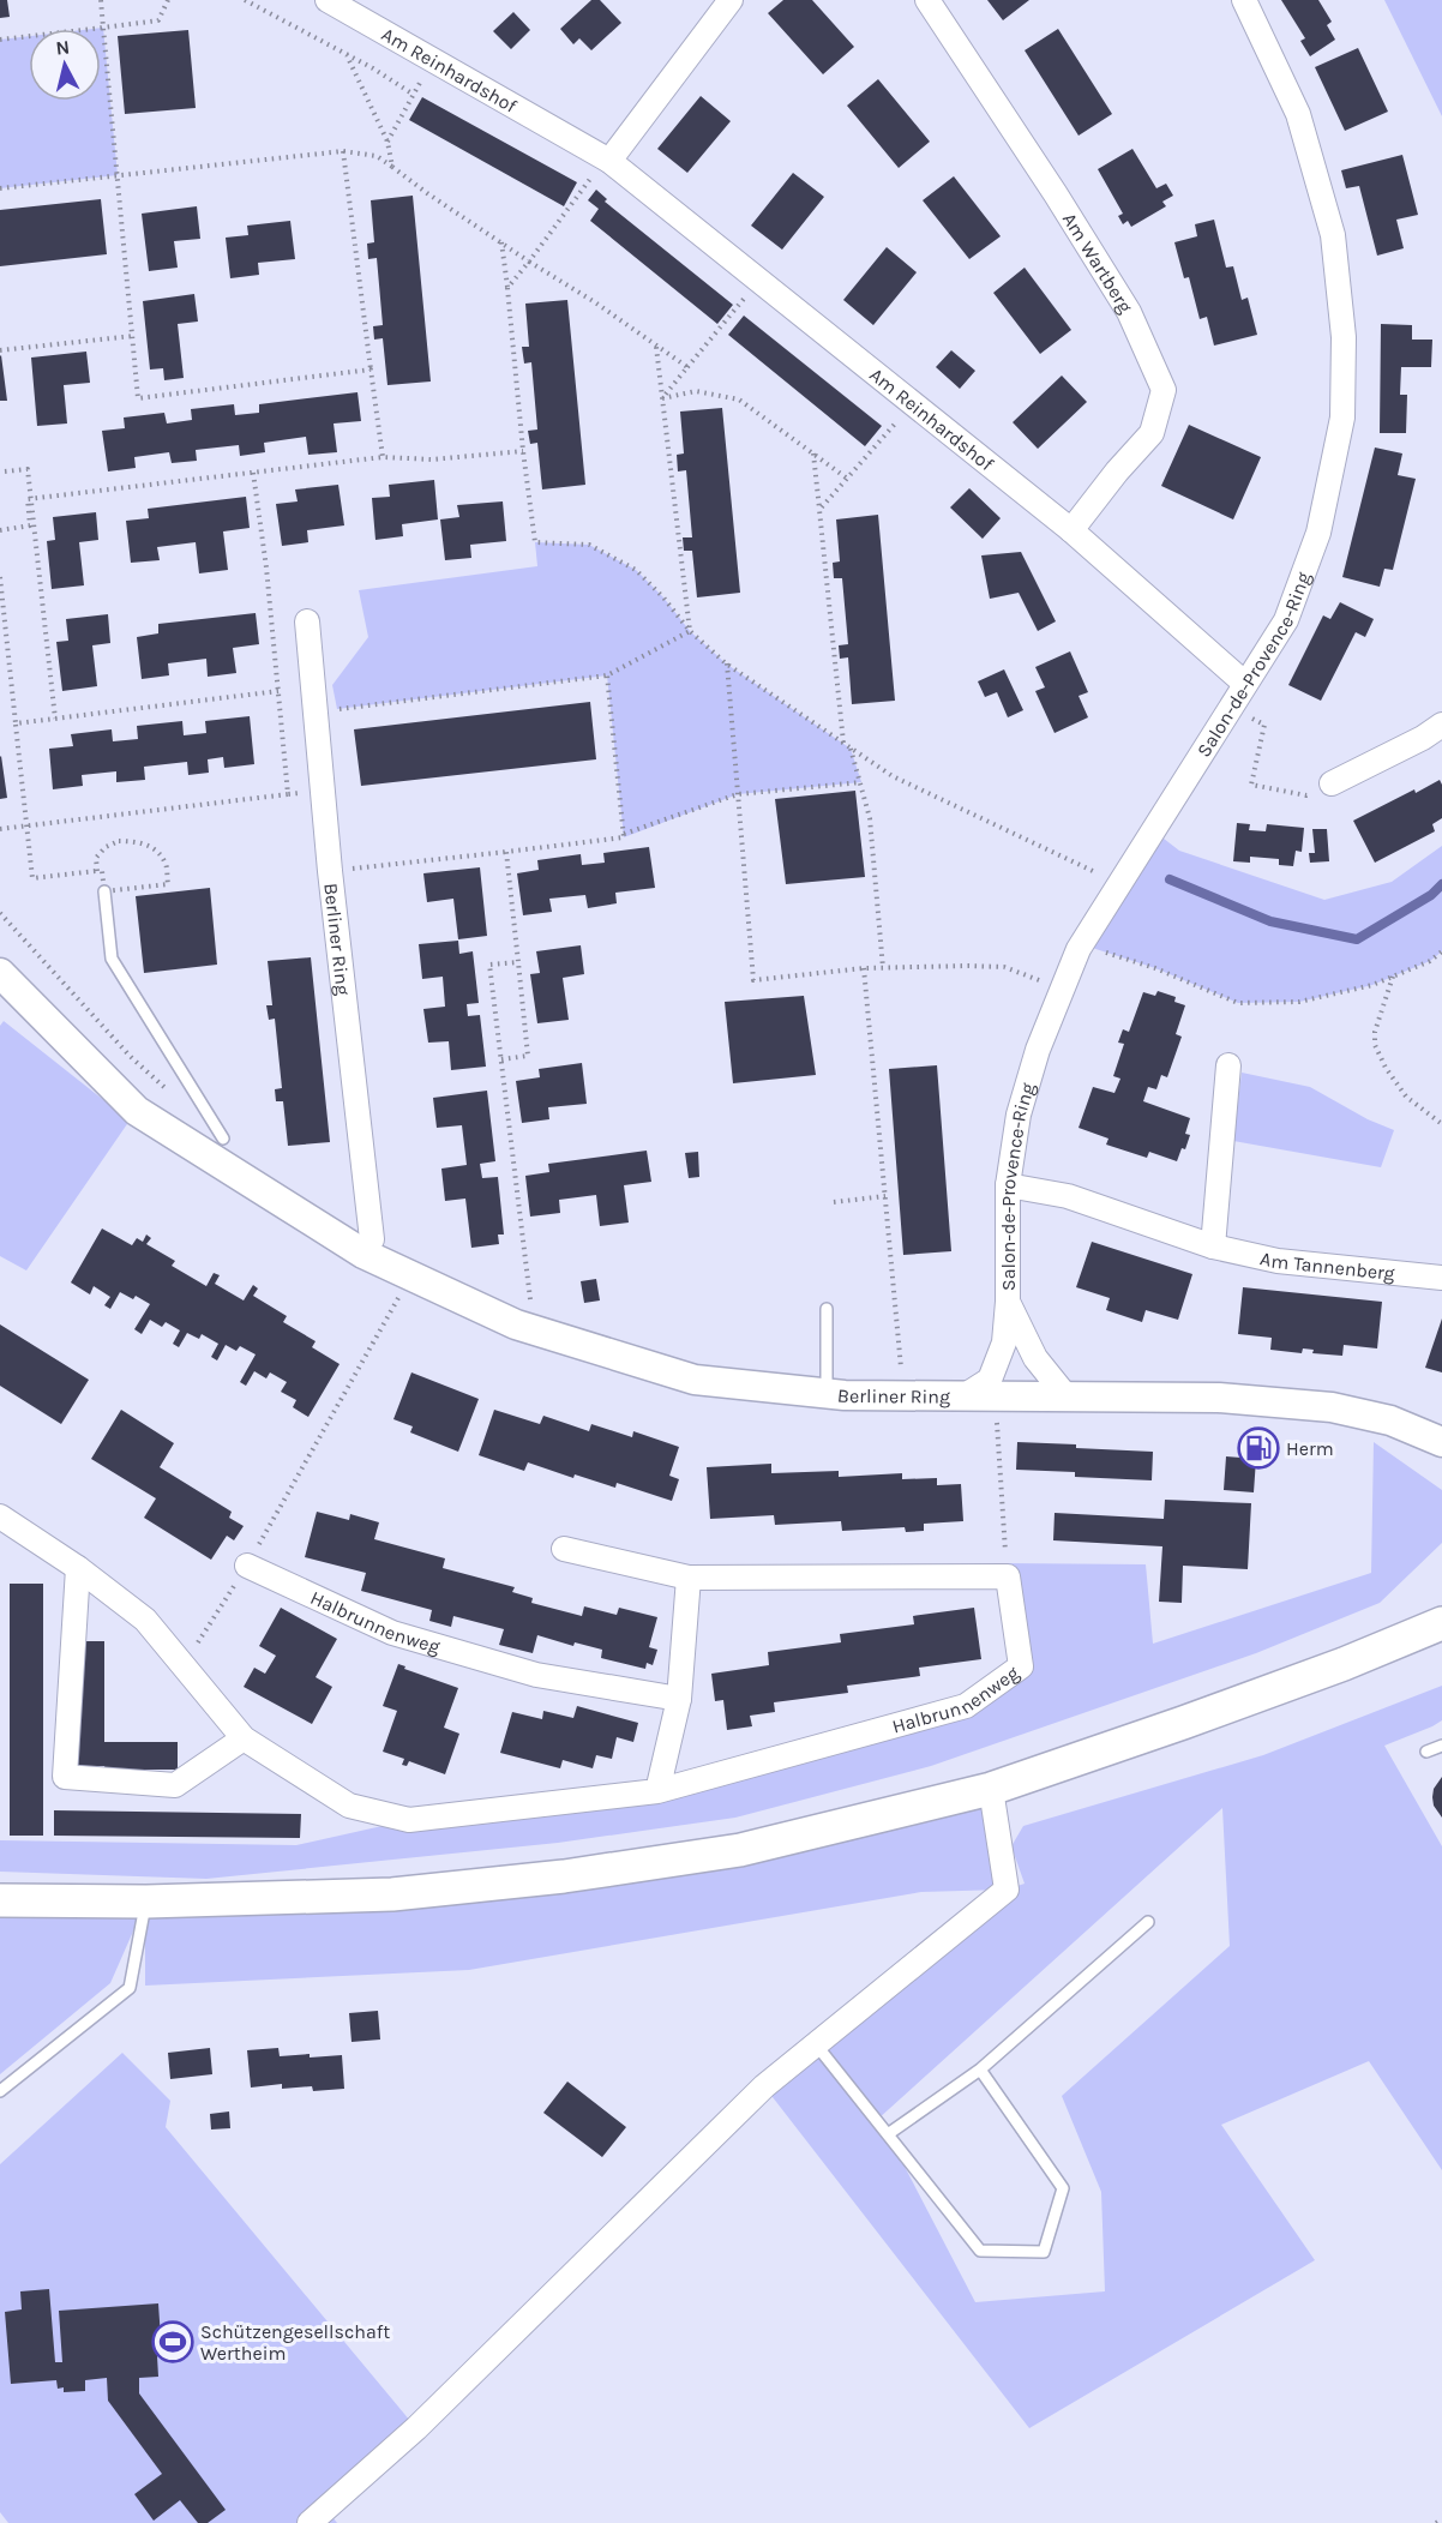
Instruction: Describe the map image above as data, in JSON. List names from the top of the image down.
{
  "streets": {
    "street": [
      "Am Reinhardshof",
      "Am Wartberg",
      "Salon-de-Provence-Ring",
      "Berliner Ring",
      "Am Tannenberg",
      "Halbrunnenweg"
    ]
  },
  "crossings": [
    ["Am Reinhardshof", "Am Wartberg"],
    ["Am Reinhardshof", "Salon-de-Provence-Ring"],
    ["Salon-de-Provence-Ring", "Berliner Ring"],
    ["Salon-de-Provence-Ring", "Am Tannenberg"]
  ],
  "places": {
    "fuel station": ["Herm"],
    "sports": ["Schützengesellschaft Wertheim"]
  },
  "north": "top"
}
